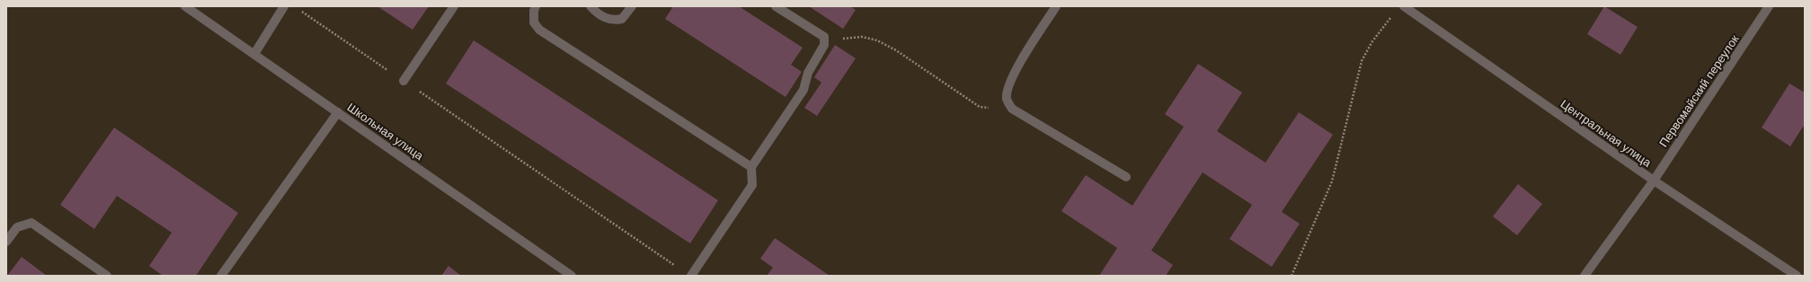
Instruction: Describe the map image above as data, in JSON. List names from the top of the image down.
{
  "streets": {
    "street": ["Первомайский переулок", "Школьная улица", "Центральная улица"]
  },
  "crossings": [
    ["Первомайский переулок", "Центральная улица"]
  ]
}
